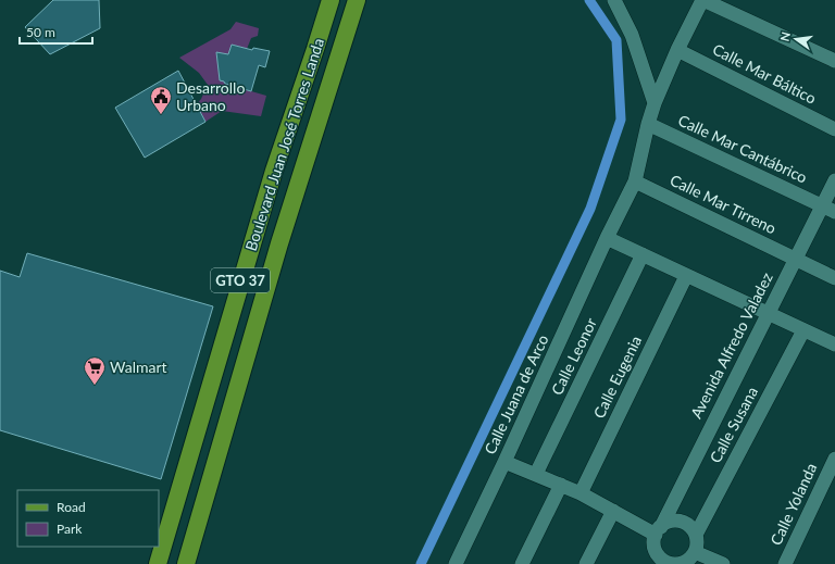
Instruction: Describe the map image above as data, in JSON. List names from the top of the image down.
{
  "streets": {
    "main road": ["Boulevard Juan José Torres Landa", "GTO 37"],
    "street": [
      "Calle Mar Báltico",
      "Calle Mar Cantábrico",
      "Calle Mar Tirreno",
      "Avenida Alfredo Valadez",
      "Calle Leonor",
      "Calle Eugenia",
      "Calle Juana de Arco",
      "Calle Susana",
      "Calle Yolanda"
    ]
  },
  "crossings": [
    ["Calle Mar Báltico", "Calle Juana de Arco"],
    ["Calle Mar Cantábrico", "Avenida Alfredo Valadez"],
    ["Calle Mar Cantábrico", "Calle Juana de Arco"],
    ["Calle Mar Tirreno", "Avenida Alfredo Valadez"],
    ["Calle Mar Tirreno", "Calle Juana de Arco"],
    ["Avenida Alfredo Valadez", "Calle Susana"]
  ],
  "places": {
    "public building": ["Desarrollo Urbano"],
    "supermarket": ["Walmart"]
  },
  "legend": ["Road", "Park"],
  "scale_bar": "50 m",
  "north": "left"
}
